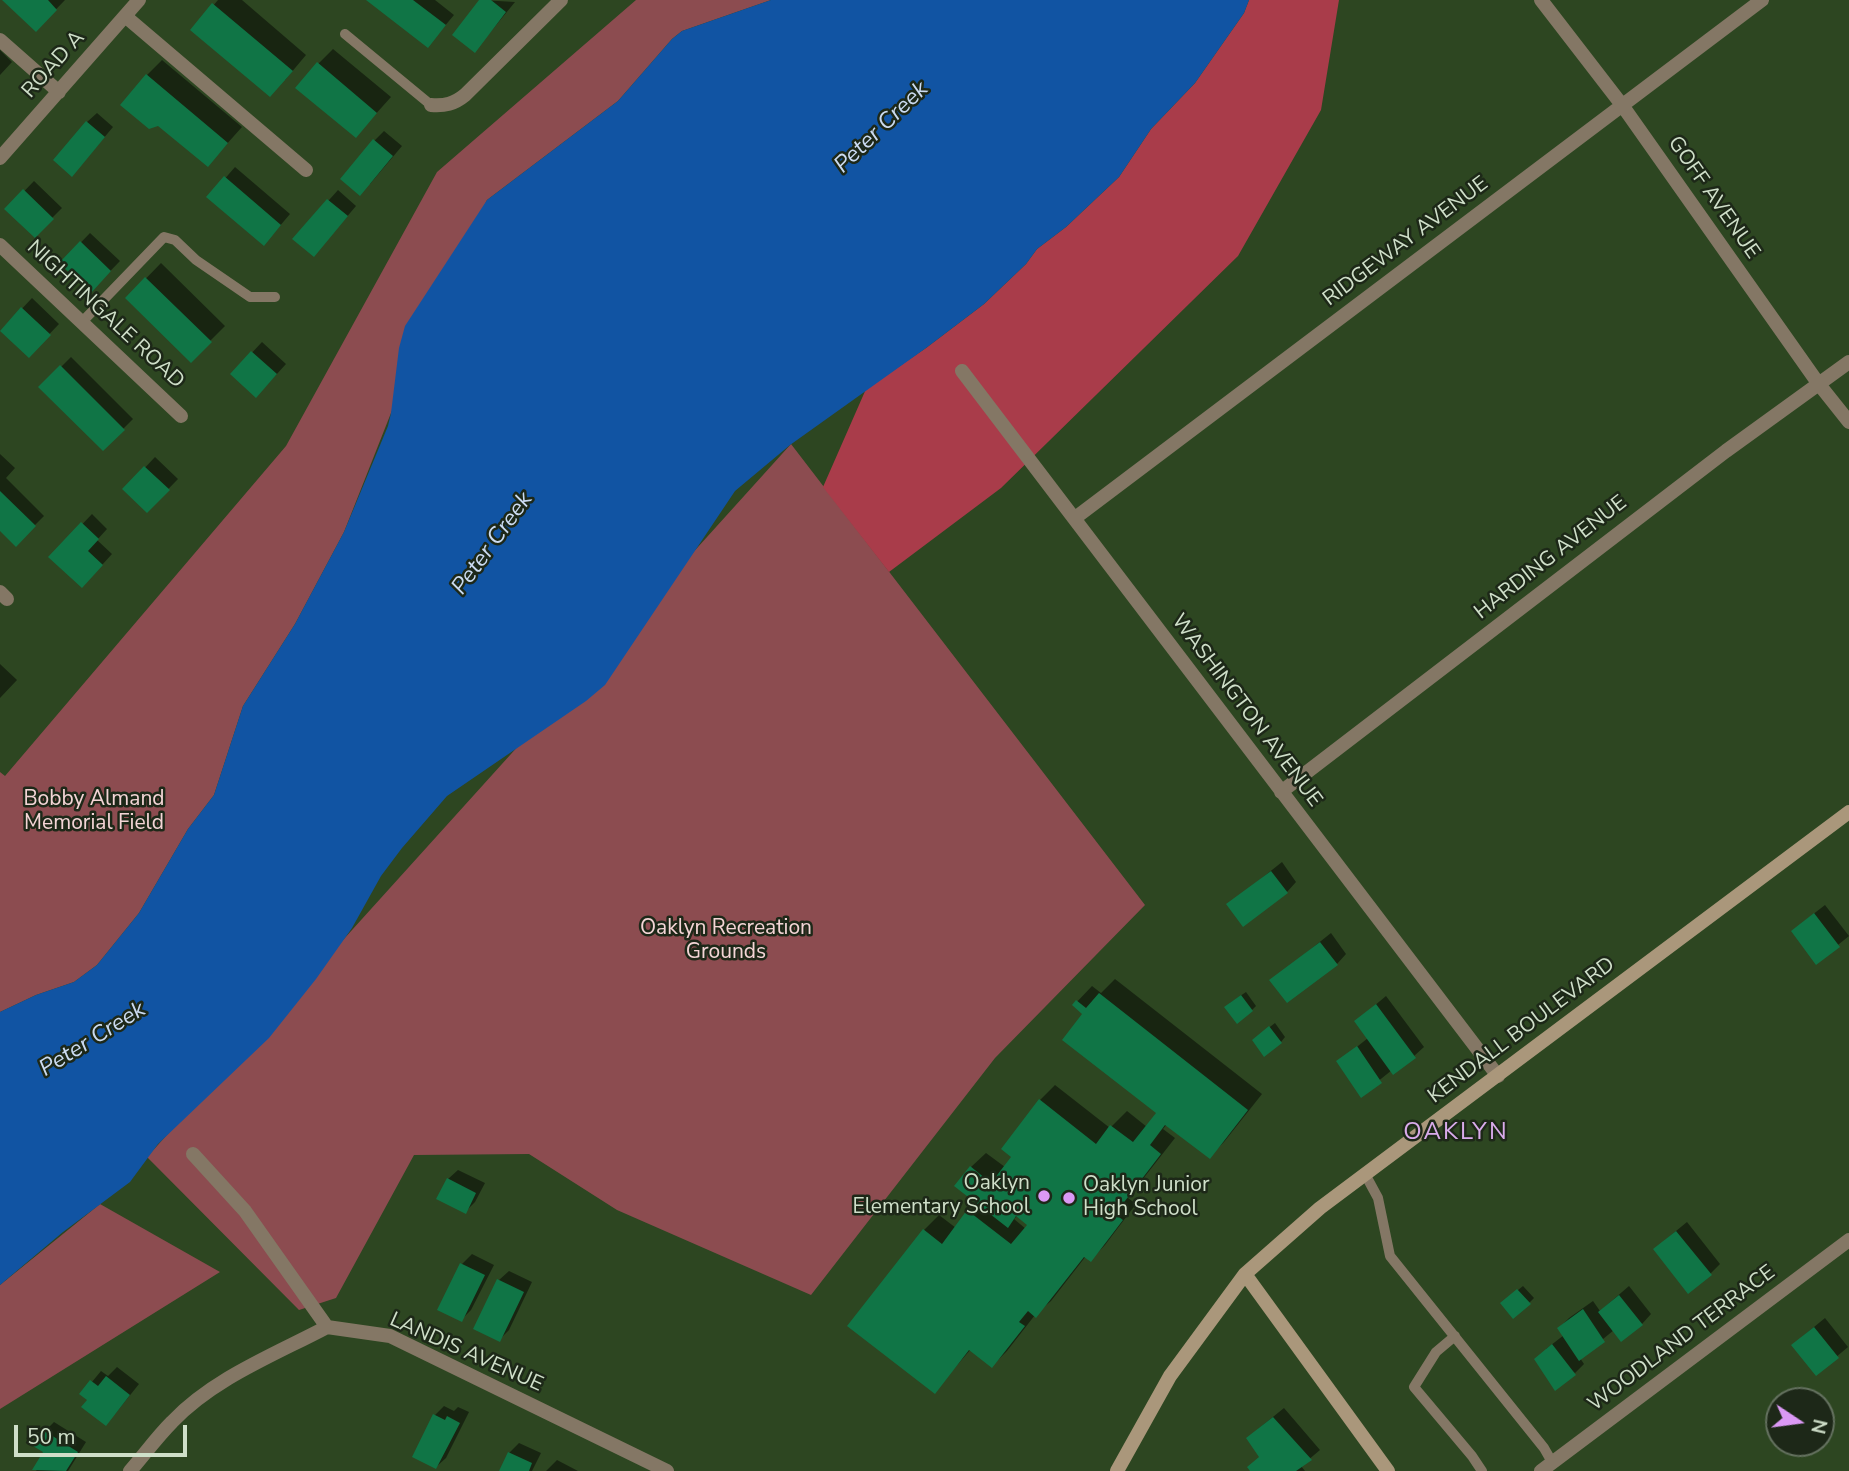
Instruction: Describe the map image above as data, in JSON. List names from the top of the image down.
{
  "streets": {
    "street": [
      "ROAD A",
      "GOFF AVENUE",
      "RIDGEWAY AVENUE",
      "NIGHTINGALE ROAD",
      "HARDING AVENUE",
      "WASHINGTON AVENUE",
      "KENDALL BOULEVARD",
      "WOODLAND TERRACE",
      "LANDIS AVENUE"
    ]
  },
  "crossings": [
    ["GOFF AVENUE", "RIDGEWAY AVENUE"],
    ["GOFF AVENUE", "HARDING AVENUE"],
    ["RIDGEWAY AVENUE", "WASHINGTON AVENUE"],
    ["HARDING AVENUE", "WASHINGTON AVENUE"],
    ["WASHINGTON AVENUE", "KENDALL BOULEVARD"]
  ],
  "districts": ["OAKLYN"],
  "water": ["Peter Creek"],
  "parks": ["Bobby Almand Memorial Field", "Oaklyn Recreation Grounds"],
  "places": ["Oaklyn Elementary School", "Oaklyn Junior High School"],
  "scale_bar": "50 m",
  "north": "right"
}
